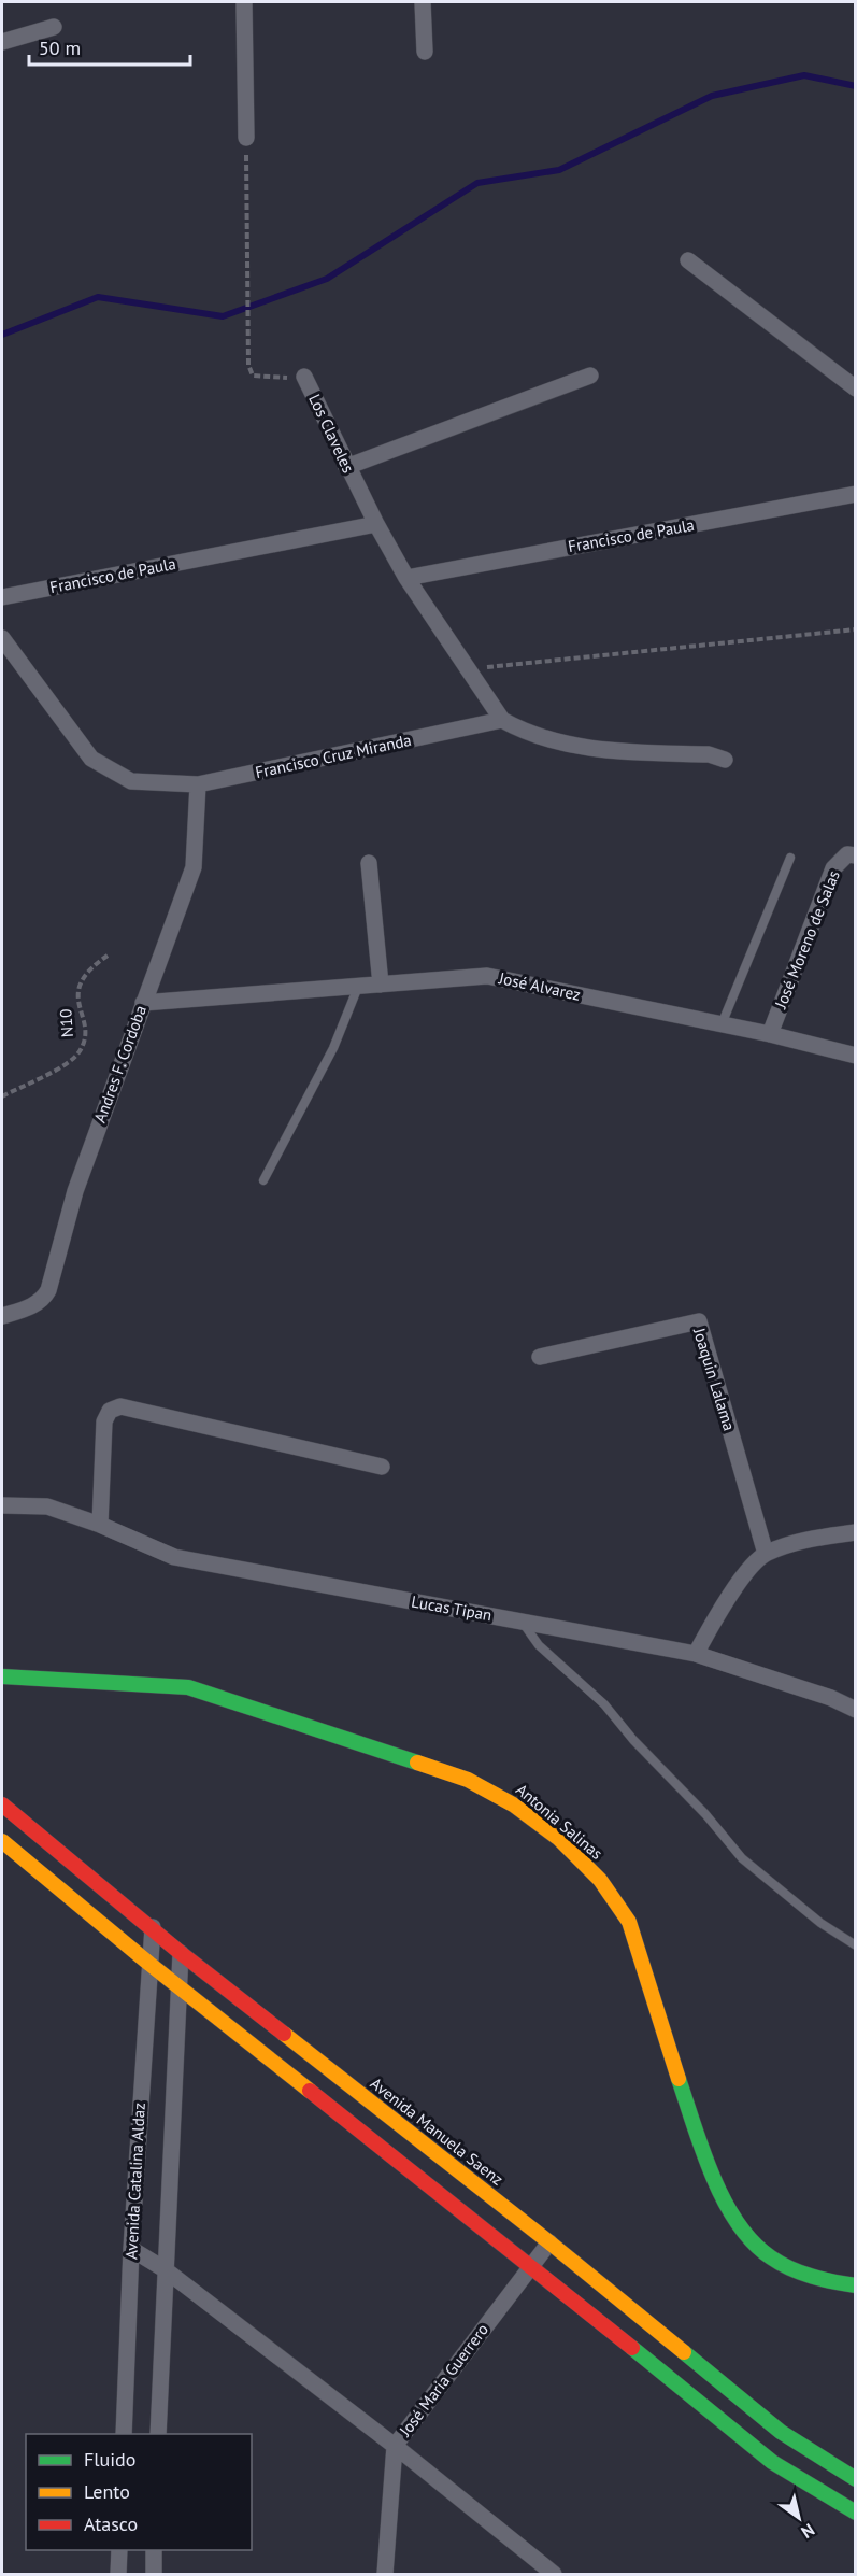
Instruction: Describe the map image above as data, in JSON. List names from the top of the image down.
{
  "streets": {
    "street": [
      "Los Claveles",
      "Francisco de Paula",
      "Francisco Cruz Miranda",
      "José Moreno de Salas",
      "José Alvarez",
      "Andres F. Cordoba",
      "Joaquin Lalama",
      "Lucas Tipan",
      "Antonia Salinas",
      "Avenida Manuela Saenz",
      "Avenida Catalina Aldaz",
      "José Maria Guerrero"
    ],
    "path": ["N10"]
  },
  "crossings": [
    ["Los Claveles", "Francisco de Paula"],
    ["Los Claveles", "Francisco Cruz Miranda"],
    ["Francisco Cruz Miranda", "Andres F. Cordoba"],
    ["José Moreno de Salas", "José Alvarez"],
    ["José Alvarez", "Andres F. Cordoba"],
    ["Avenida Manuela Saenz", "Avenida Catalina Aldaz"],
    ["Avenida Manuela Saenz", "José Maria Guerrero"]
  ],
  "legend": ["Fluido", "Lento", "Atasco"],
  "scale_bar": "50 m",
  "north": "bottom right"
}
